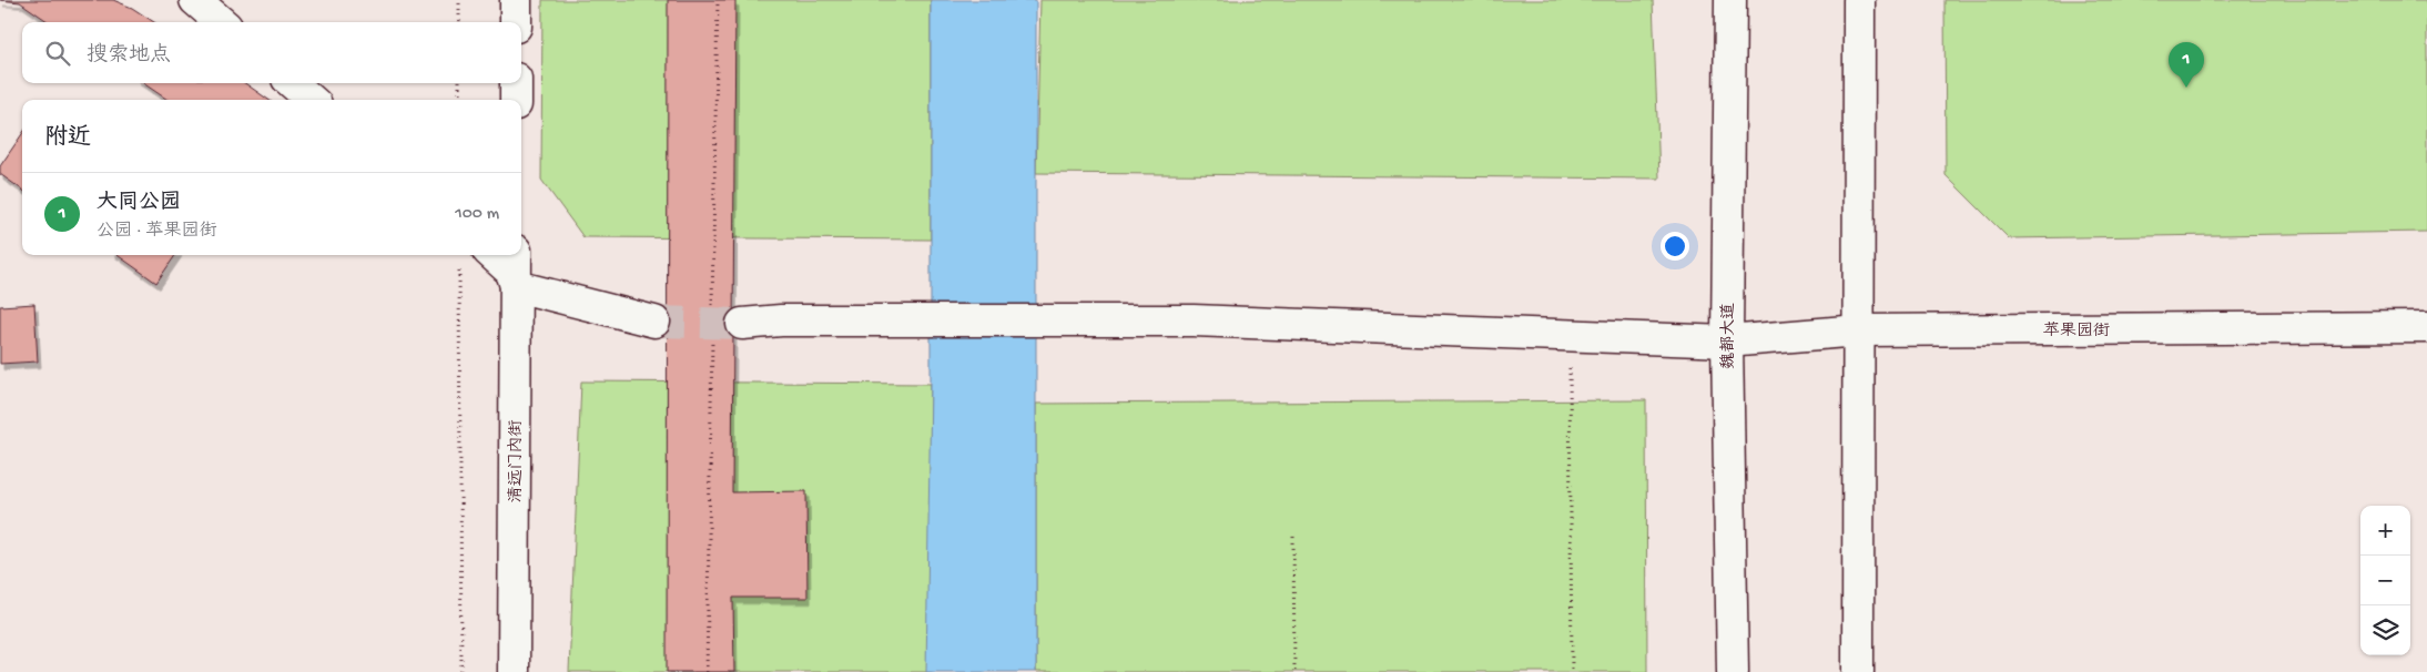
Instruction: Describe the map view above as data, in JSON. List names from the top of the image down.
{
  "streets": {
    "main road": ["苹果园街", "魏都大道", "清远门内街"]
  },
  "crossings": [
    ["苹果园街", "魏都大道"]
  ],
  "page": {
    "search": "搜索地点",
    "pins": "1",
    "heading": "附近",
    "list": [
      {
        "mark": "1",
        "name": "大同公园",
        "note": "公园 · 苹果园街",
        "value": "100 m"
      }
    ],
    "map_buttons": ["+", "−"]
  }
}
